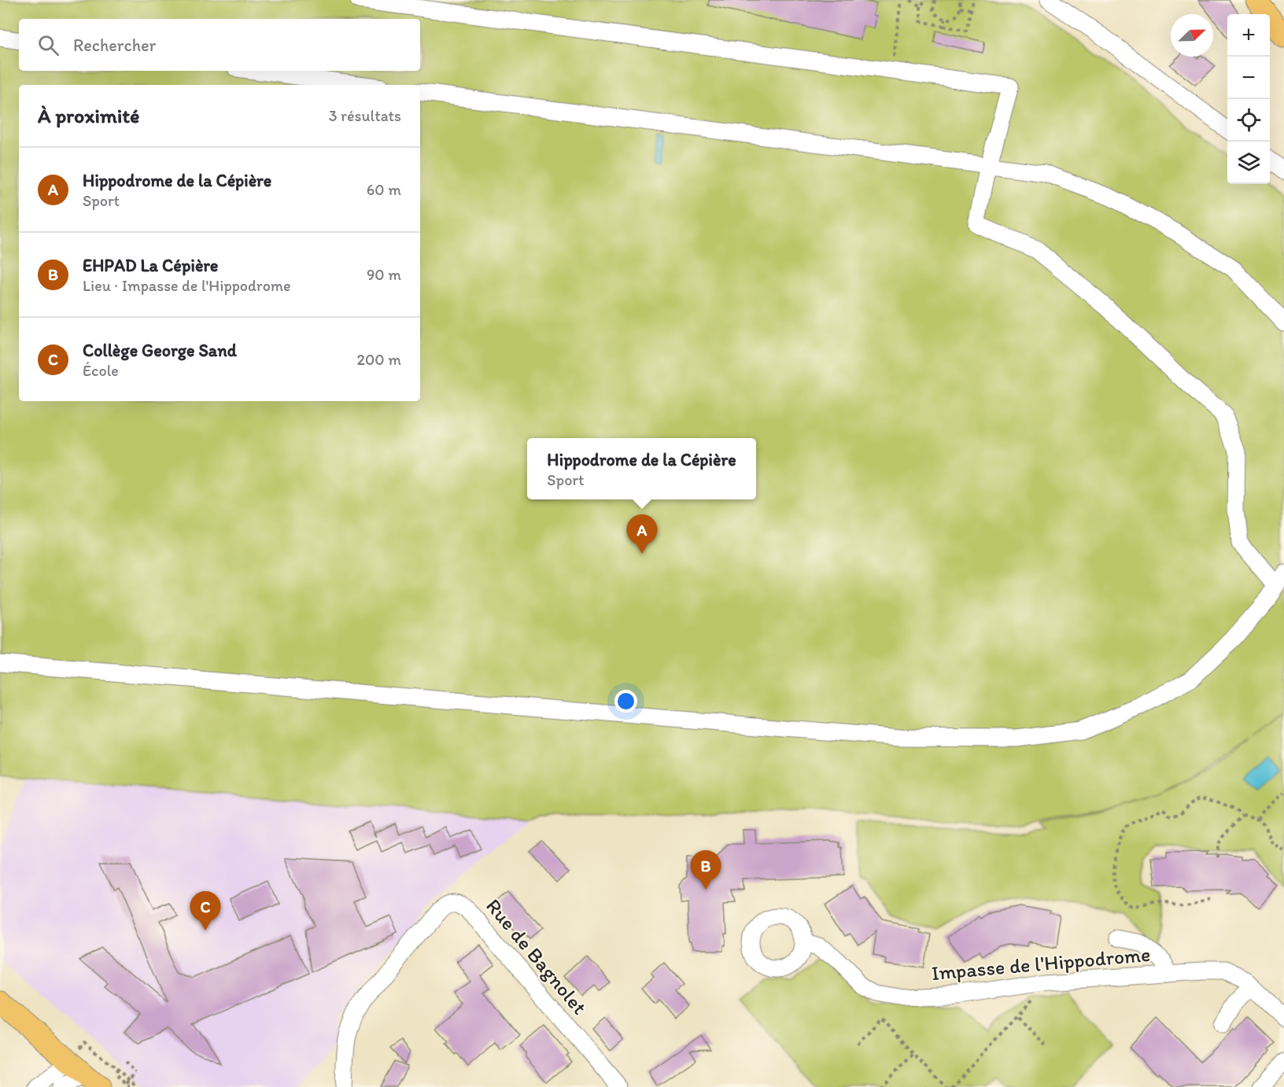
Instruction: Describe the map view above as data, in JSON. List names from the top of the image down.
{
  "streets": {
    "street": ["Rue de Bagnolet", "Impasse de l'Hippodrome"]
  },
  "north": "top right",
  "page": {
    "map_buttons": ["+", "−"],
    "search": "Rechercher",
    "heading": ["À proximité", "3 résultats"],
    "list": [
      {
        "mark": "A",
        "name": "Hippodrome de la Cépière",
        "note": "Sport",
        "value": "60 m"
      },
      {
        "mark": "B",
        "name": "EHPAD La Cépière",
        "note": "Lieu · Impasse de l'Hippodrome",
        "value": "90 m"
      },
      {
        "mark": "C",
        "name": "Collège George Sand",
        "note": "École",
        "value": "200 m"
      }
    ],
    "popup": ["Hippodrome de la Cépière", "Sport"],
    "pins": ["A", "B", "C"]
  }
}
